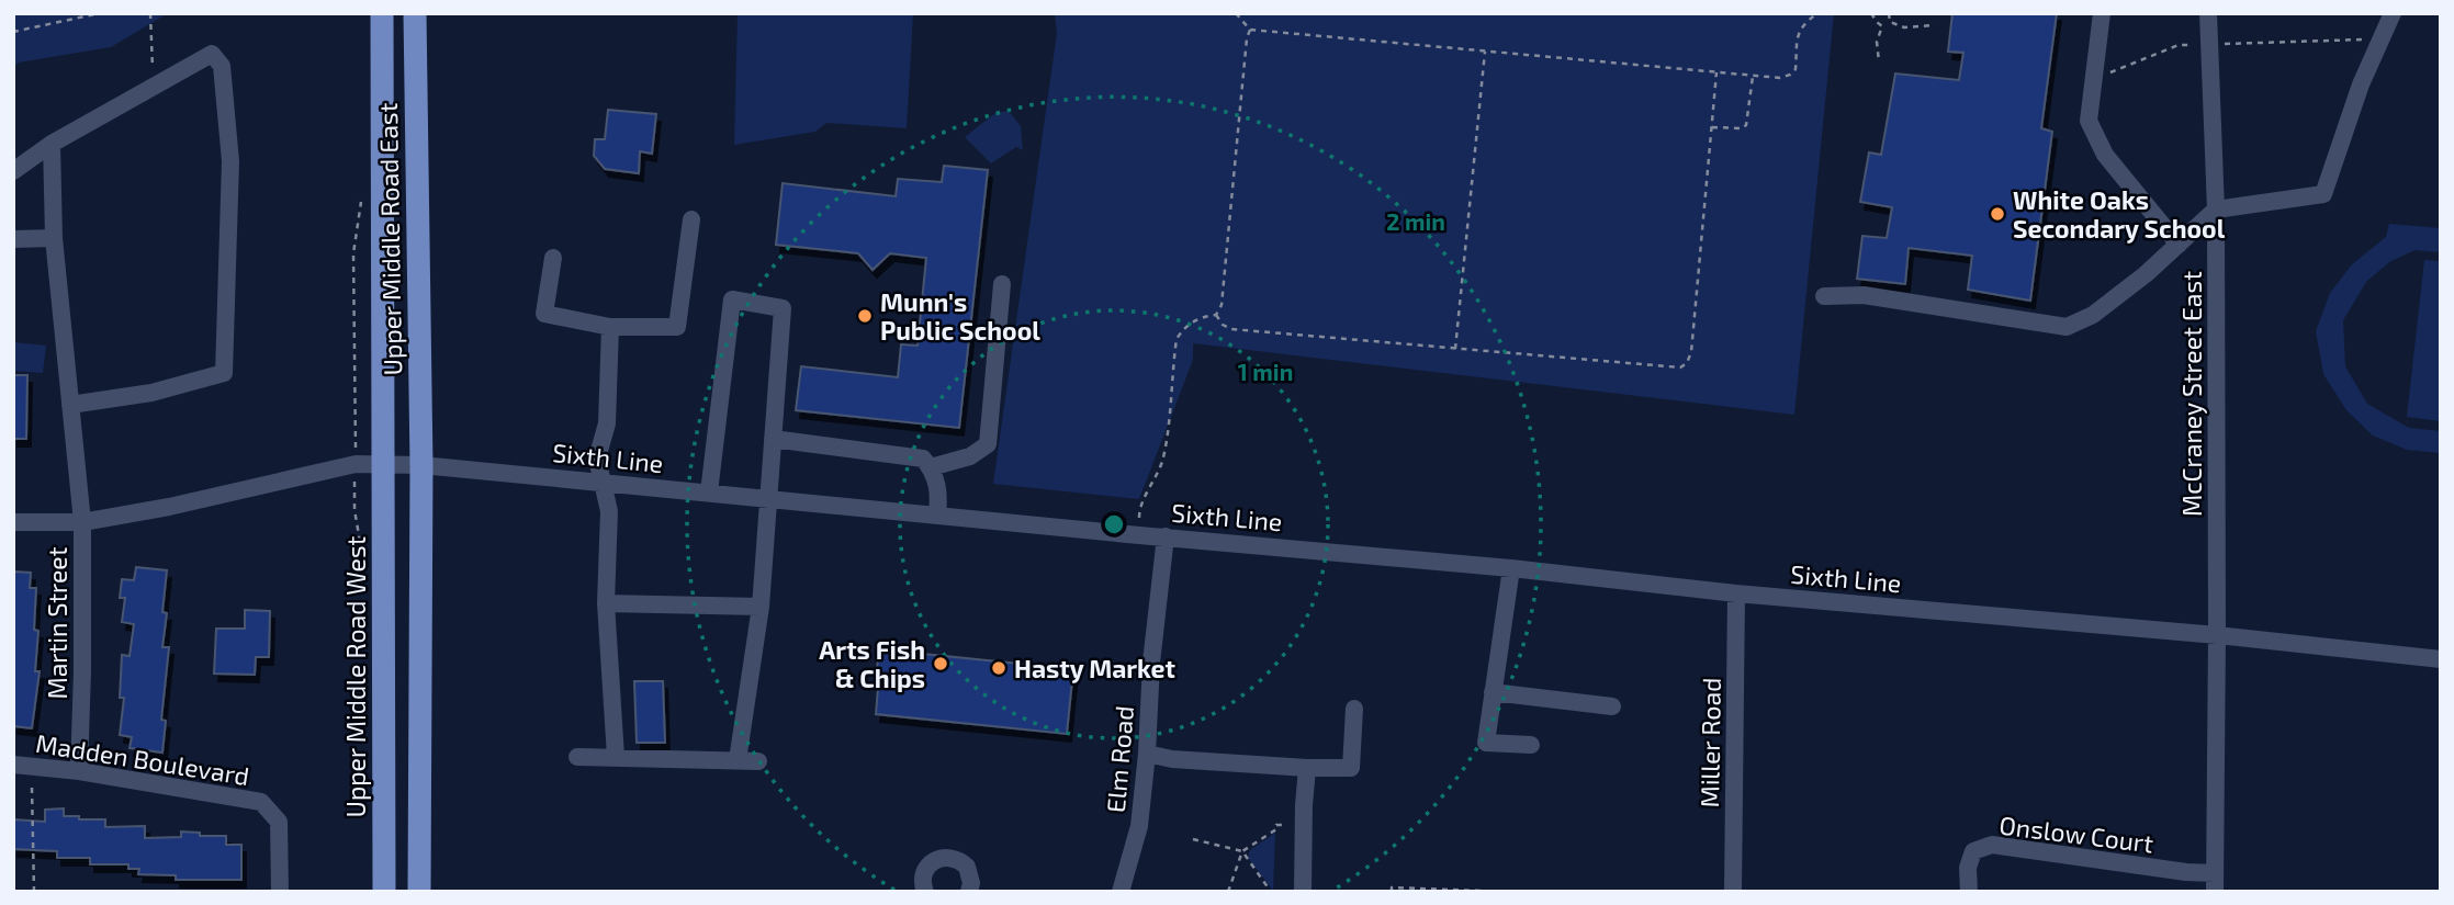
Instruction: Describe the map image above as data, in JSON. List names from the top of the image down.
{
  "streets": {
    "main road": ["Upper Middle Road East", "Upper Middle Road West"],
    "street": [
      "McCraney Street East",
      "Sixth Line",
      "Martin Street",
      "Miller Road",
      "Madden Boulevard",
      "Elm Road",
      "Onslow Court"
    ]
  },
  "crossings": [
    ["Upper Middle Road East", "Sixth Line"],
    ["Upper Middle Road East", "Upper Middle Road West"],
    ["McCraney Street East", "Sixth Line"],
    ["McCraney Street East", "Onslow Court"],
    ["Sixth Line", "Martin Street"],
    ["Sixth Line", "Upper Middle Road West"],
    ["Sixth Line", "Miller Road"],
    ["Sixth Line", "Elm Road"],
    ["Martin Street", "Madden Boulevard"]
  ],
  "places": [
    "White Oaks Secondary School",
    "Munn's Public School",
    "Arts Fish & Chips",
    "Hasty Market"
  ],
  "rings": ["2 min", "1 min"]
}
